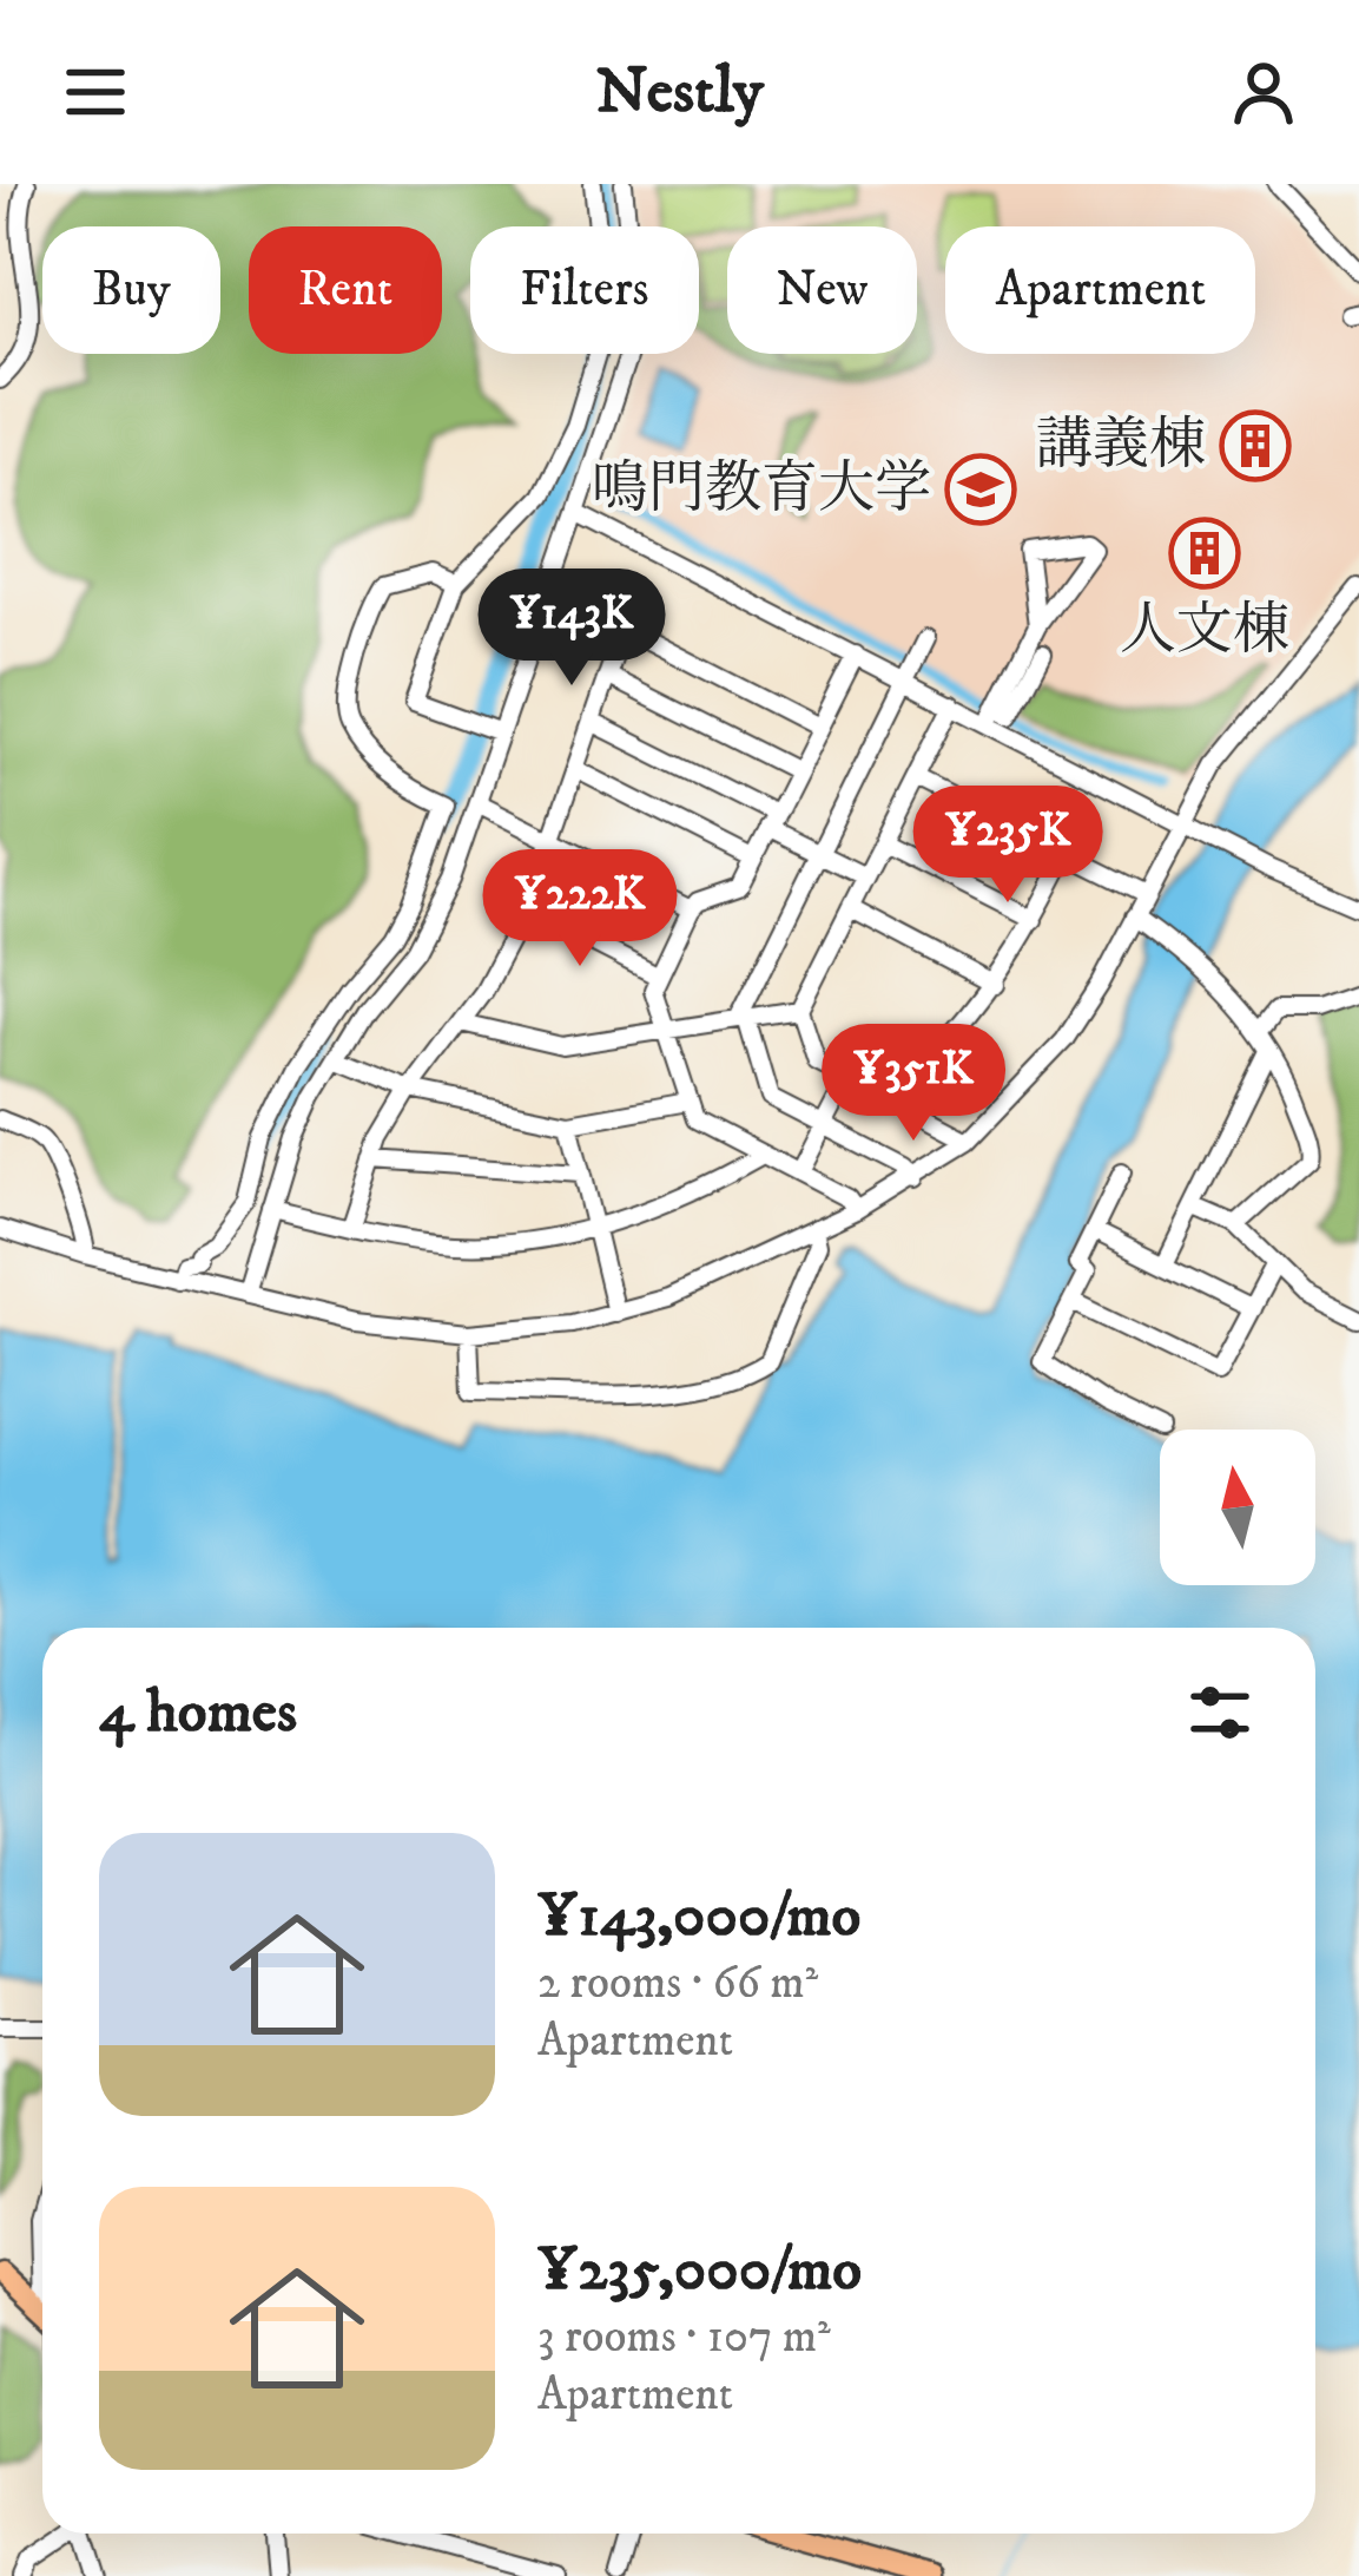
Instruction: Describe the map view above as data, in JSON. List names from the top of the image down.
{
  "places": {
    "building": ["講義棟", "人文棟"],
    "school or university": ["鳴門教育大学"]
  },
  "north": "top",
  "page": {
    "header": "Nestly",
    "chip": [
      "Buy",
      "Rent",
      "Filters",
      "New",
      "Apartment"
    ],
    "price": [
      "¥143K",
      "¥235K",
      "¥222K",
      "¥351K"
    ],
    "heading": "4 homes",
    "list": [
      {
        "name": "¥143,000/mo",
        "note": "2 rooms · 66 m² · Apartment"
      },
      {
        "name": "¥235,000/mo",
        "note": "3 rooms · 107 m² · Apartment"
      }
    ]
  }
}
